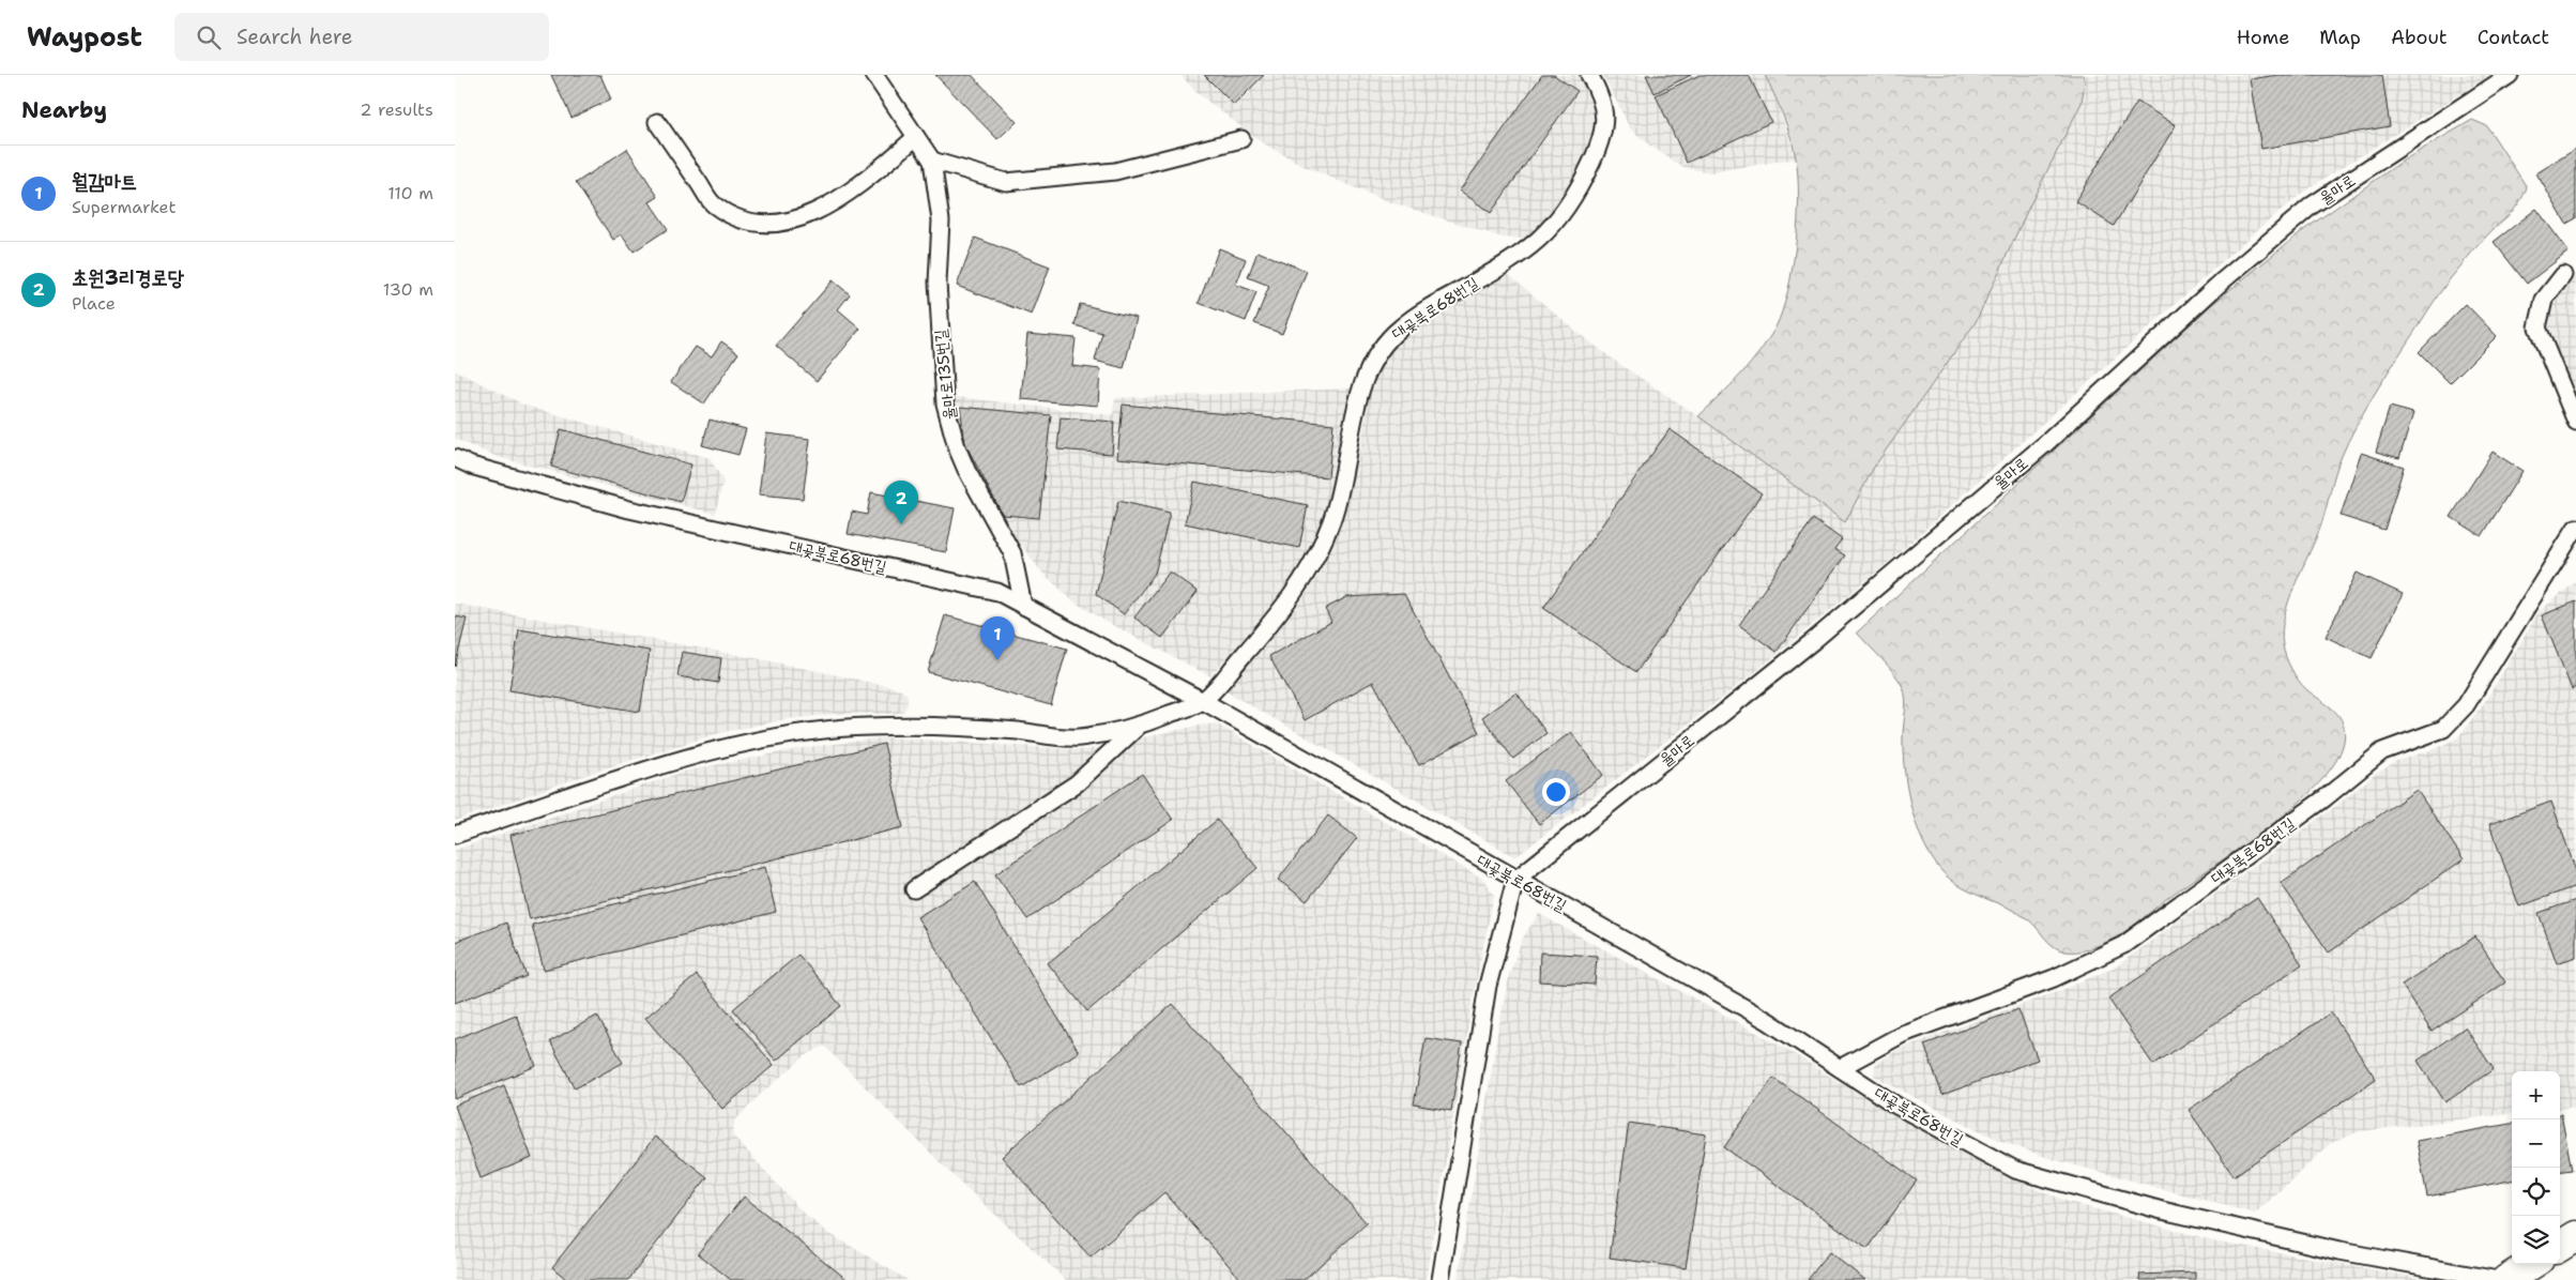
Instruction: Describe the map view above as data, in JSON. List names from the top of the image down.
{
  "streets": {
    "lane": ["율마로", "대곶북로68번길", "율마로135번길"]
  },
  "crossings": [
    ["율마로", "대곶북로68번길"],
    ["대곶북로68번길", "율마로135번길"]
  ],
  "page": {
    "header": "Waypost",
    "search": "Search here",
    "nav": [
      "Home",
      "Map",
      "About",
      "Contact"
    ],
    "heading": ["Nearby", "2 results"],
    "list": [
      {
        "mark": "1",
        "name": "월감마트",
        "note": "Supermarket",
        "value": "110 m"
      },
      {
        "mark": "2",
        "name": "초원3리경로당",
        "note": "Place",
        "value": "130 m"
      }
    ],
    "pins": ["2", "1"],
    "map_buttons": ["+", "−"]
  }
}
